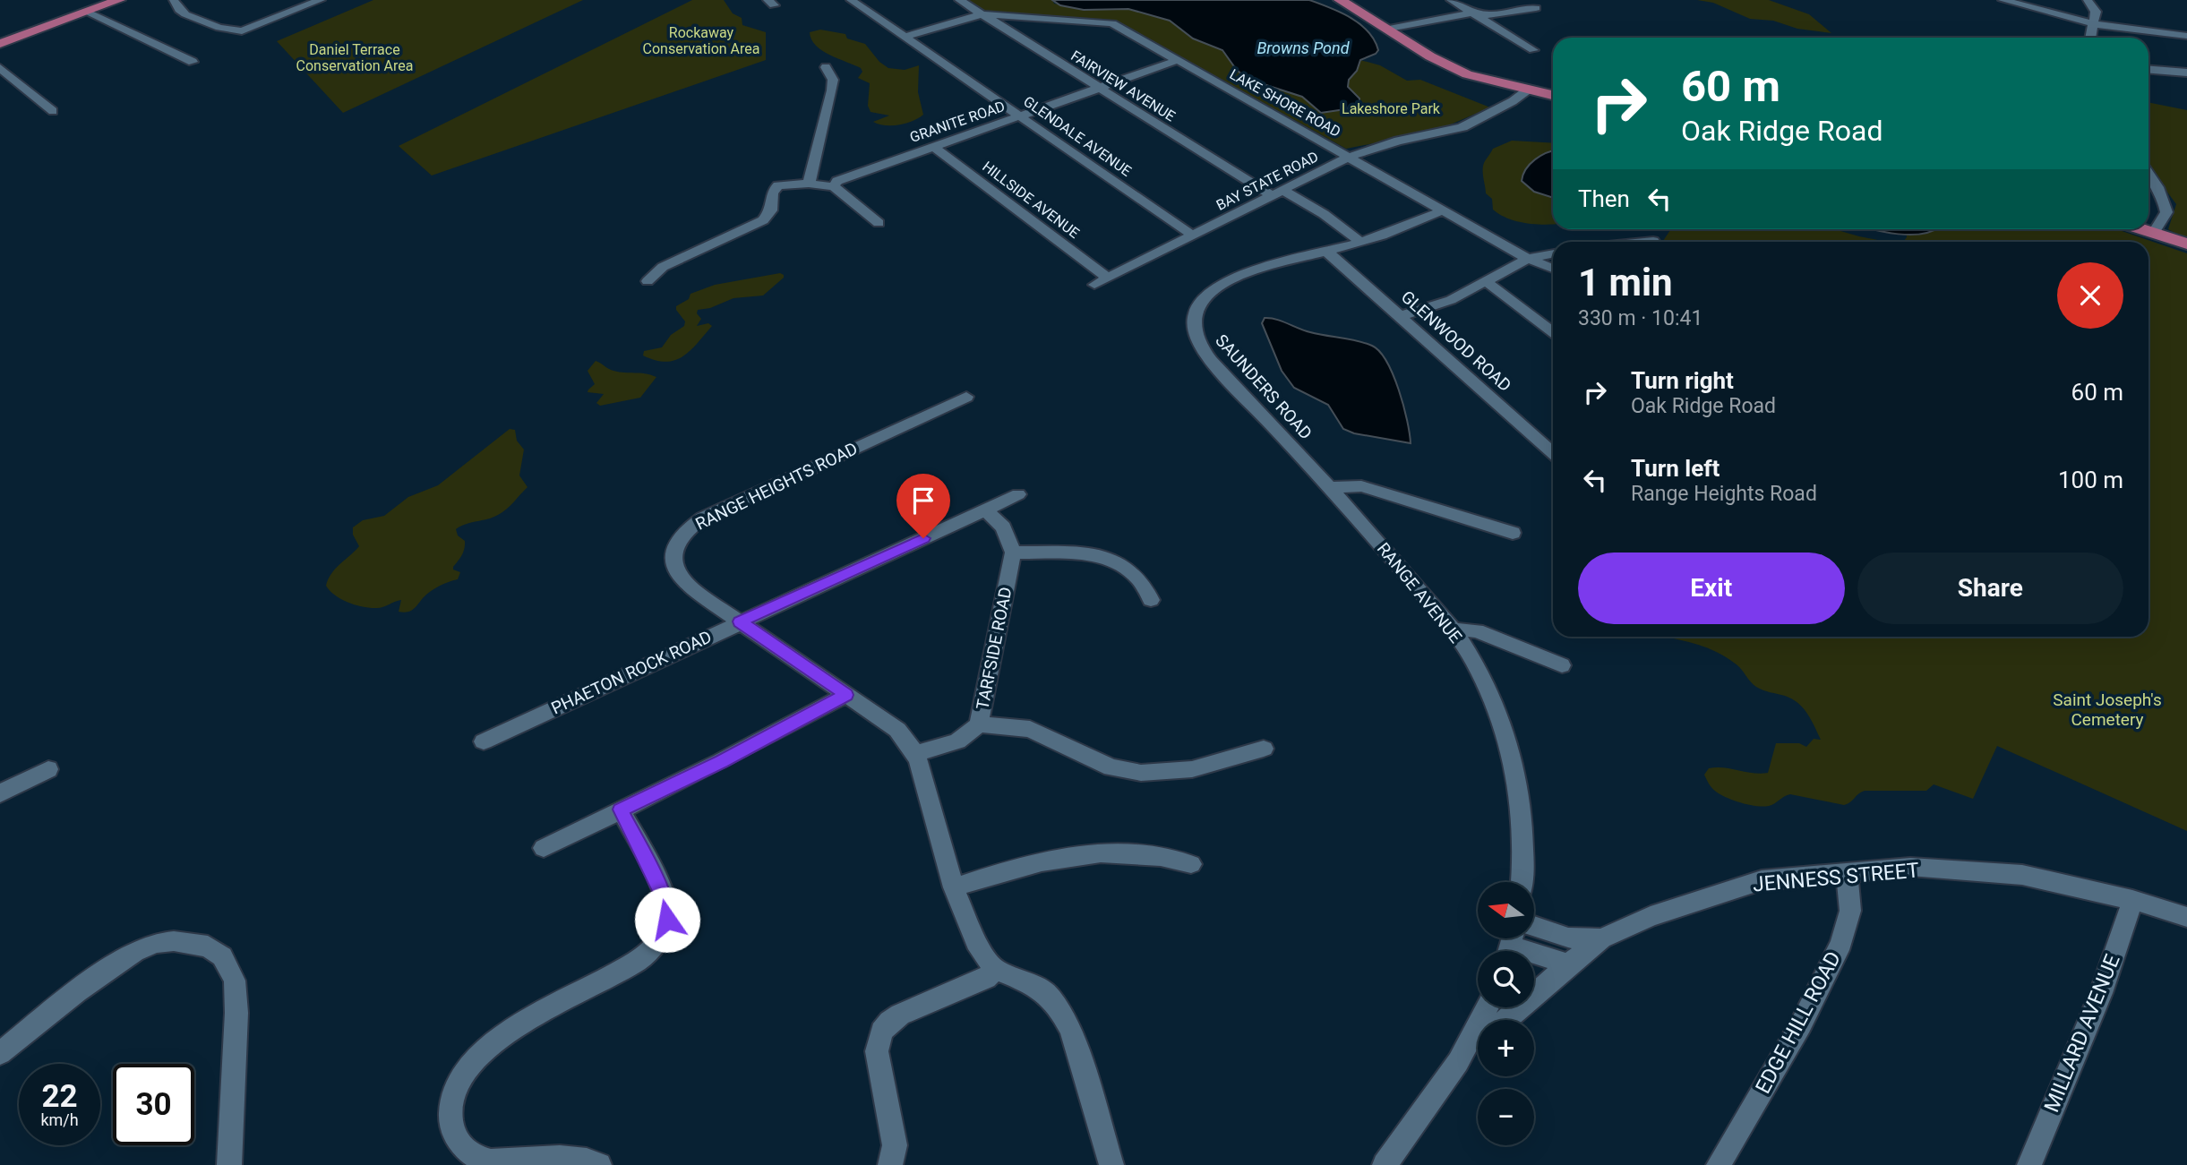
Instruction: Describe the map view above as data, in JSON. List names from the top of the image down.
{
  "streets": {
    "street": [
      "FAIRVIEW AVENUE",
      "LAKE SHORE ROAD",
      "GRANITE ROAD",
      "GLENDALE AVENUE",
      "BAY STATE ROAD",
      "HILLSIDE AVENUE",
      "GLENWOOD ROAD",
      "SAUNDERS ROAD",
      "RANGE HEIGHTS ROAD",
      "RANGE AVENUE",
      "TARFSIDE ROAD",
      "PHAETON ROCK ROAD",
      "JENNESS STREET",
      "EDGE HILL ROAD",
      "MILLARD AVENUE"
    ]
  },
  "crossings": [
    ["FAIRVIEW AVENUE", "LAKE SHORE ROAD"],
    ["FAIRVIEW AVENUE", "GRANITE ROAD"],
    ["FAIRVIEW AVENUE", "BAY STATE ROAD"],
    ["FAIRVIEW AVENUE", "SAUNDERS ROAD"],
    ["LAKE SHORE ROAD", "GRANITE ROAD"],
    ["LAKE SHORE ROAD", "BAY STATE ROAD"],
    ["LAKE SHORE ROAD", "SAUNDERS ROAD"],
    ["GRANITE ROAD", "GLENDALE AVENUE"],
    ["GRANITE ROAD", "HILLSIDE AVENUE"],
    ["GLENDALE AVENUE", "BAY STATE ROAD"],
    ["BAY STATE ROAD", "HILLSIDE AVENUE"],
    ["GLENWOOD ROAD", "SAUNDERS ROAD"],
    ["SAUNDERS ROAD", "RANGE AVENUE"],
    ["RANGE HEIGHTS ROAD", "TARFSIDE ROAD"],
    ["RANGE HEIGHTS ROAD", "PHAETON ROCK ROAD"],
    ["JENNESS STREET", "EDGE HILL ROAD"],
    ["JENNESS STREET", "MILLARD AVENUE"]
  ],
  "water": ["Browns Pond"],
  "parks": [
    "Rockaway Conservation Area",
    "Daniel Terrace Conservation Area",
    "Lakeshore Park",
    "Saint Joseph's Cemetery"
  ],
  "north": "left",
  "page": {
    "turn": ["60 m", "Oak Ridge Road"],
    "then": "Then",
    "heading": ["1 min", "330 m · 10:41"],
    "list": [
      {
        "name": "Turn right",
        "note": "Oak Ridge Road",
        "value": "60 m"
      },
      {
        "name": "Turn left",
        "note": "Range Heights Road",
        "value": "100 m"
      }
    ],
    "buttons": ["Exit", "Share"],
    "map_buttons": ["+", "−"],
    "speed": "22 km/h",
    "limit": "30"
  }
}
